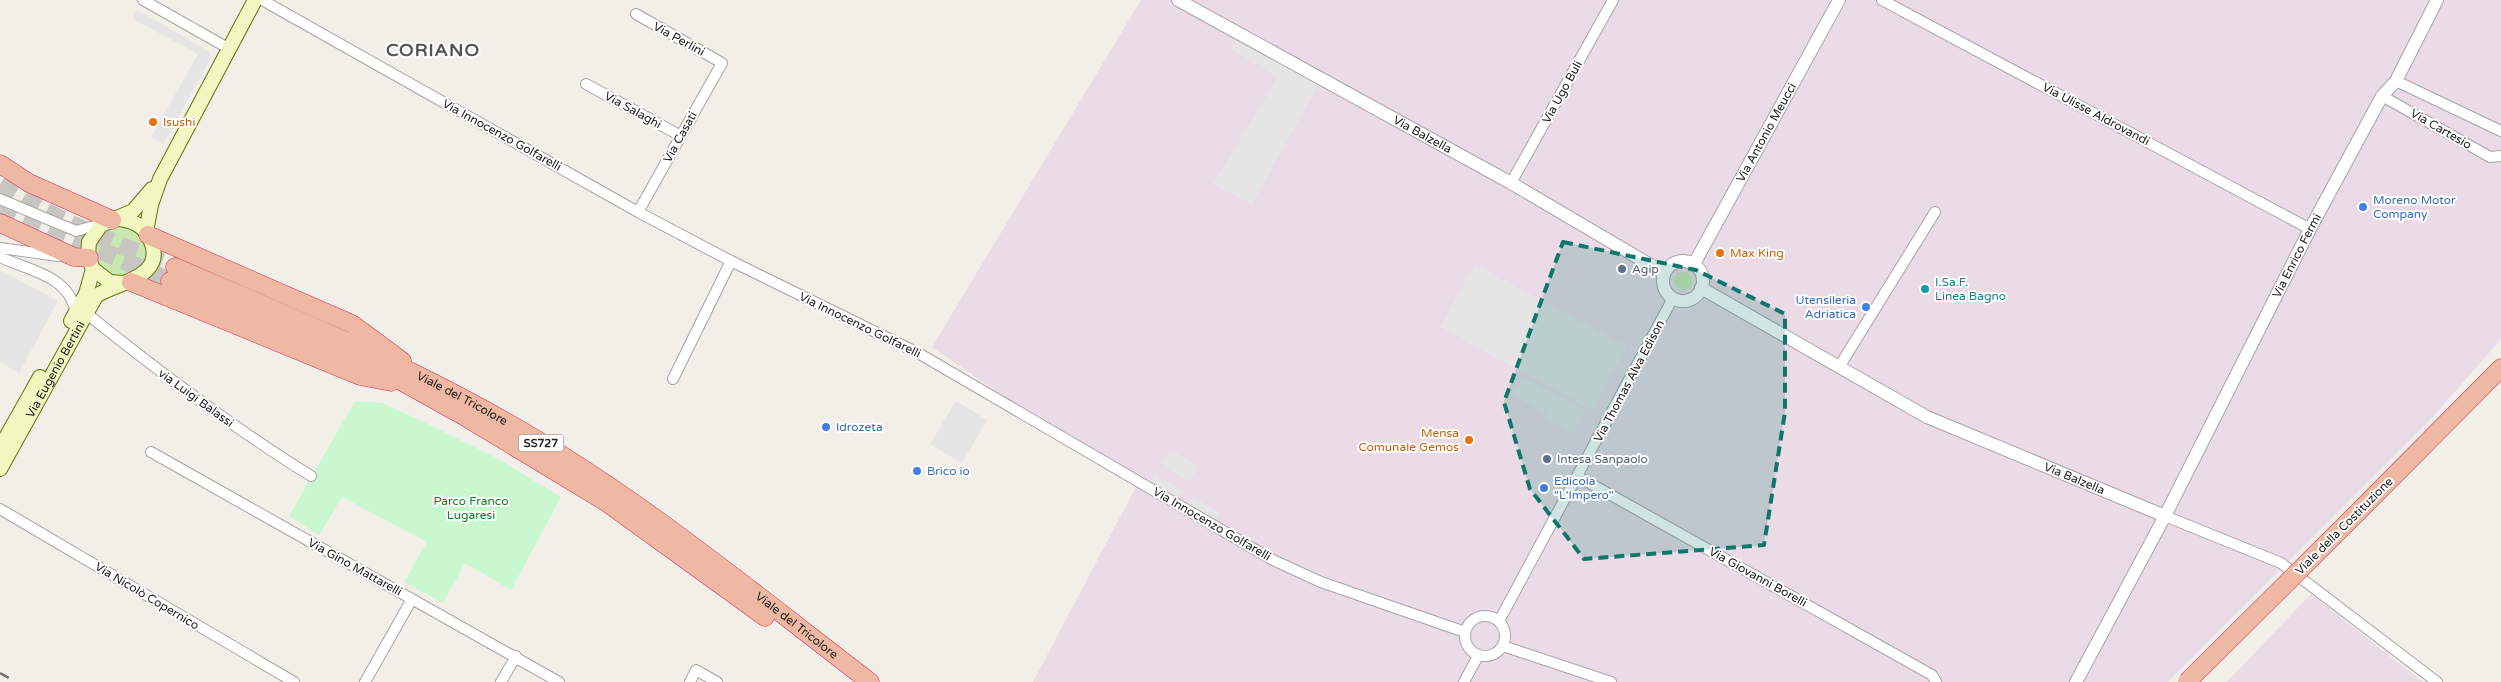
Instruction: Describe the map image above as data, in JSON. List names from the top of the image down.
{
  "streets": {
    "highway": ["Viale del Tricolore", "SS727", "Viale della Costituzione"],
    "main road": ["Via Eugenio Bertini"],
    "street": [
      "Via Perlini",
      "Via Ugo Buli",
      "Via Salaghi",
      "Via Ulisse Aldrovandi",
      "Via Cartesio",
      "Via Antonio Meucci",
      "Via Balzella",
      "Via Innocenzo Golfarelli",
      "Via Casati",
      "Via Enrico Fermi",
      "Via Thomas Alva Edison",
      "via Luigi Balassi",
      "Via Gino Mattarelli",
      "Via Giovanni Borelli",
      "Via Nicolò Copernico"
    ]
  },
  "crossings": [
    ["Via Perlini", "Via Casati"],
    ["Via Ugo Buli", "Via Balzella"],
    ["Via Salaghi", "Via Casati"],
    ["Via Ulisse Aldrovandi", "Via Enrico Fermi"],
    ["Via Cartesio", "Via Enrico Fermi"],
    ["Via Antonio Meucci", "Via Balzella"],
    ["Via Antonio Meucci", "Via Thomas Alva Edison"],
    ["Via Balzella", "Via Enrico Fermi"],
    ["Via Balzella", "Via Thomas Alva Edison"],
    ["Via Innocenzo Golfarelli", "Via Casati"],
    ["Via Innocenzo Golfarelli", "Via Thomas Alva Edison"],
    ["Via Eugenio Bertini", "via Luigi Balassi"],
    ["Via Thomas Alva Edison", "Via Giovanni Borelli"]
  ],
  "districts": ["CORIANO"],
  "parks": ["Parco Franco Lugaresi"],
  "places": [
    "Isushi",
    "Moreno Motor Company",
    "Max King",
    "Agip",
    "I.Sa.F. Linea Bagno",
    "Utensileria Adriatica",
    "Idrozeta",
    "Mensa Comunale Gemos",
    "Intesa Sanpaolo",
    "Brico io",
    "Edicola \"L'Impero\""
  ]
}
